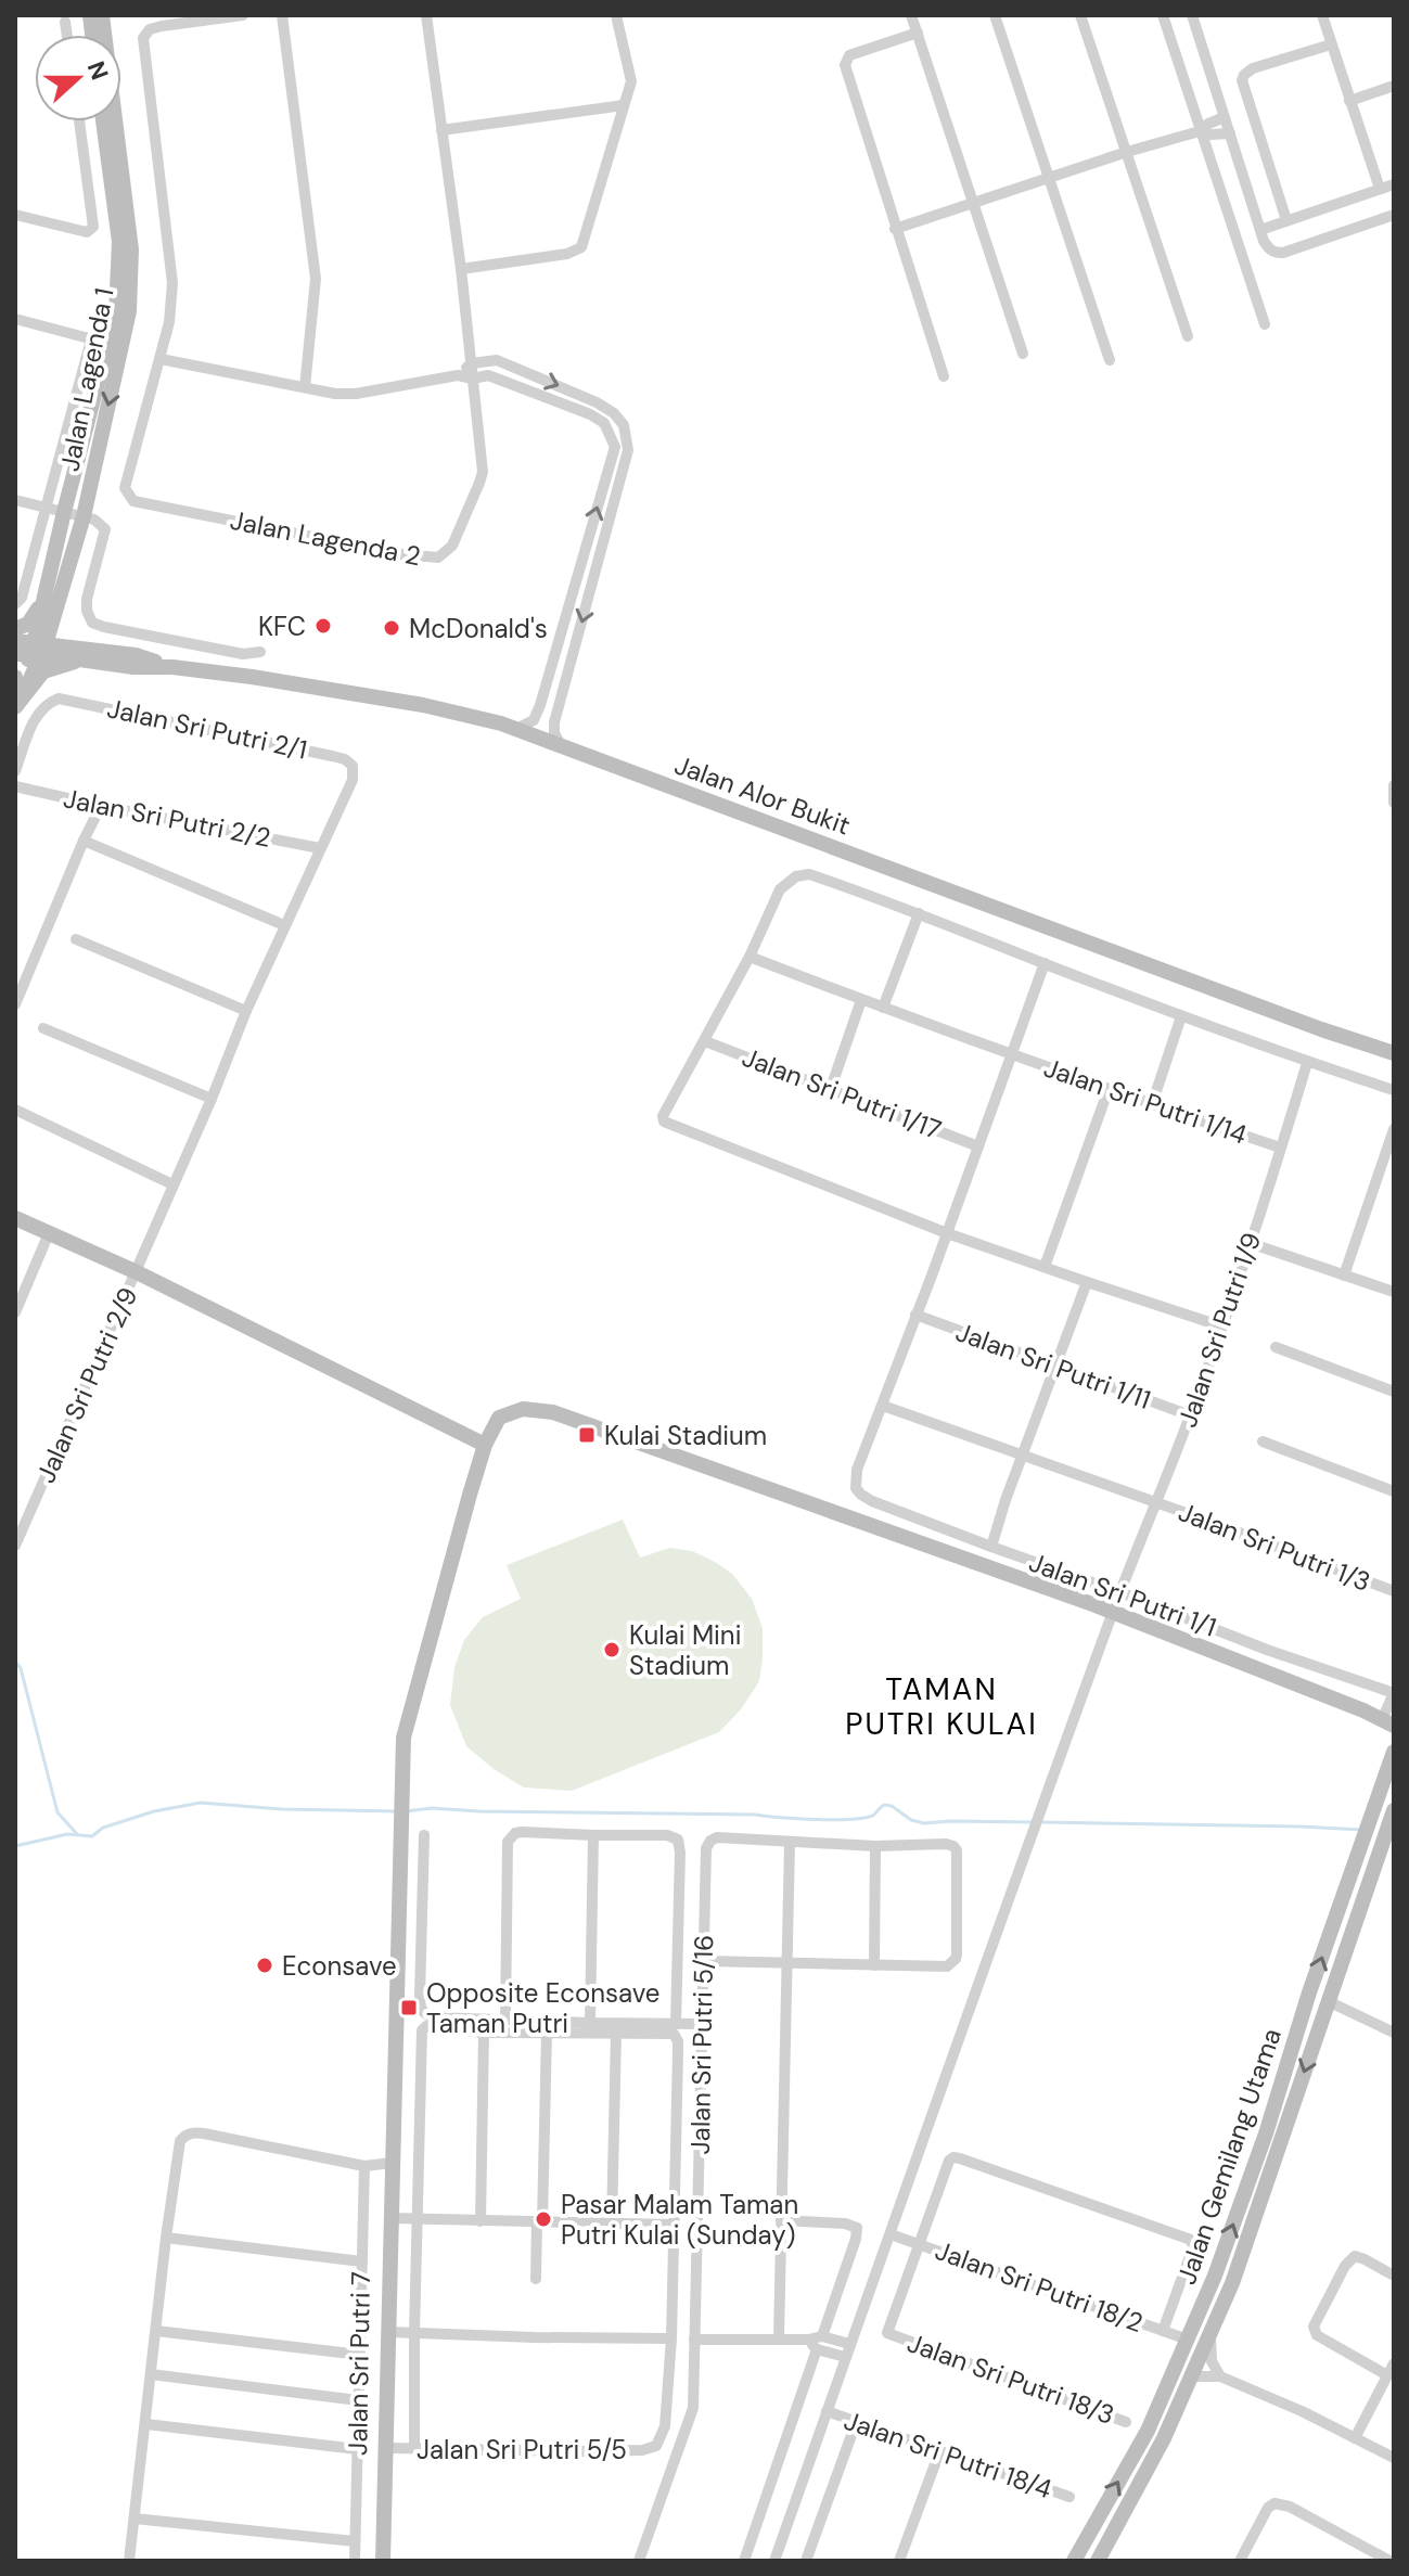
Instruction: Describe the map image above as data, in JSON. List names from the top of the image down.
{
  "streets": {
    "street": [
      "Jalan Lagenda 1",
      "Jalan Lagenda 2",
      "Jalan Sri Putri 2/1",
      "Jalan Alor Bukit",
      "Jalan Sri Putri 2/2",
      "Jalan Sri Putri 1/17",
      "Jalan Sri Putri 1/14",
      "Jalan Sri Putri 1/9",
      "Jalan Sri Putri 1/11",
      "Jalan Sri Putri 2/9",
      "Jalan Sri Putri 1/3",
      "Jalan Sri Putri 1/1",
      "Jalan Sri Putri 5/16",
      "Jalan Gemilang Utama",
      "Jalan Sri Putri 18/2",
      "Jalan Sri Putri 7",
      "Jalan Sri Putri 18/3",
      "Jalan Sri Putri 5/5",
      "Jalan Sri Putri 18/4"
    ]
  },
  "crossings": [
    ["Jalan Lagenda 1", "Jalan Alor Bukit"],
    ["Jalan Sri Putri 2/1", "Jalan Sri Putri 2/9"],
    ["Jalan Sri Putri 2/2", "Jalan Sri Putri 2/9"],
    ["Jalan Sri Putri 1/14", "Jalan Sri Putri 1/9"],
    ["Jalan Sri Putri 1/9", "Jalan Sri Putri 1/11"],
    ["Jalan Sri Putri 1/9", "Jalan Sri Putri 1/3"],
    ["Jalan Sri Putri 1/9", "Jalan Sri Putri 1/1"],
    ["Jalan Sri Putri 1/9", "Jalan Sri Putri 18/2"],
    ["Jalan Sri Putri 1/9", "Jalan Sri Putri 18/4"],
    ["Jalan Sri Putri 1/3", "Jalan Sri Putri 1/1"],
    ["Jalan Gemilang Utama", "Jalan Sri Putri 18/2"],
    ["Jalan Sri Putri 18/2", "Jalan Sri Putri 18/3"]
  ],
  "districts": ["TAMAN PUTRI KULAI"],
  "places": {
    "other": [
      "KFC",
      "McDonald's",
      "Kulai Mini Stadium",
      "Econsave",
      "Pasar Malam Taman Putri Kulai (Sunday)"
    ],
    "transit": ["Kulai Stadium", "Opposite Econsave Taman Putri"]
  },
  "north": "right"
}
